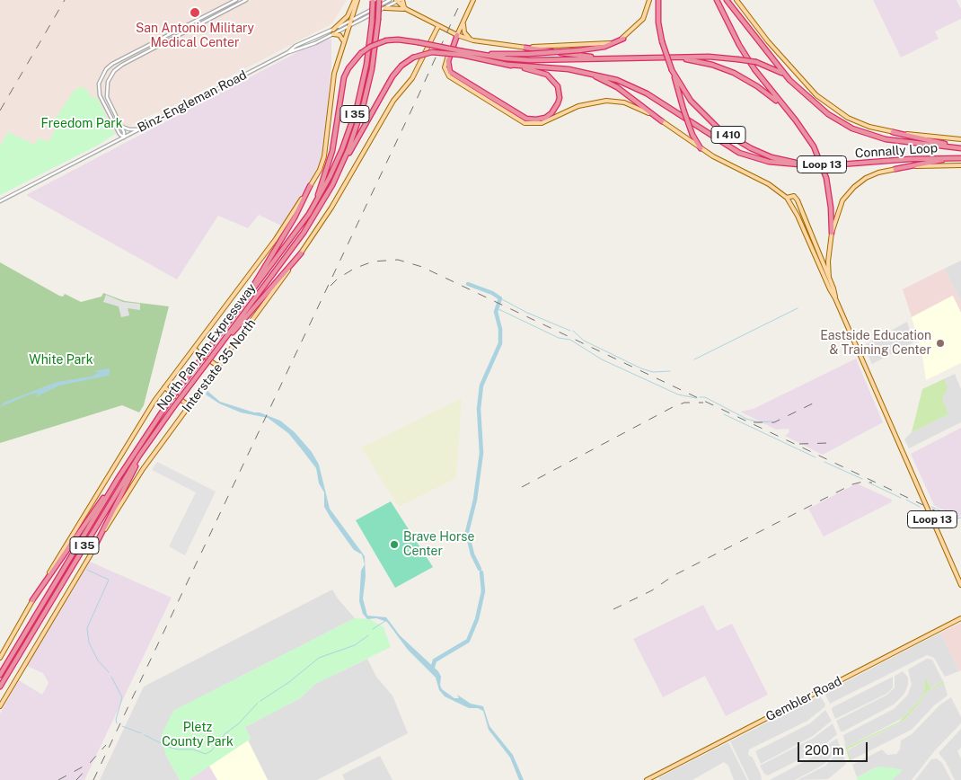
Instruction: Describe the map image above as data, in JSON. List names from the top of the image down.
{
  "streets": {
    "highway": [
      "I 35",
      "I 410",
      "Connally Loop",
      "Loop 13",
      "North Pan Am Expressway"
    ],
    "main road": ["Interstate 35 North", "Gembler Road"],
    "street": ["Binz-Engleman Road"]
  },
  "parks": ["Freedom Park", "White Park", "Pletz County Park"],
  "places": ["San Antonio Military Medical Center", "Eastside Education & Training Center", "Brave Horse Center"],
  "scale_bar": "200 m"
}
